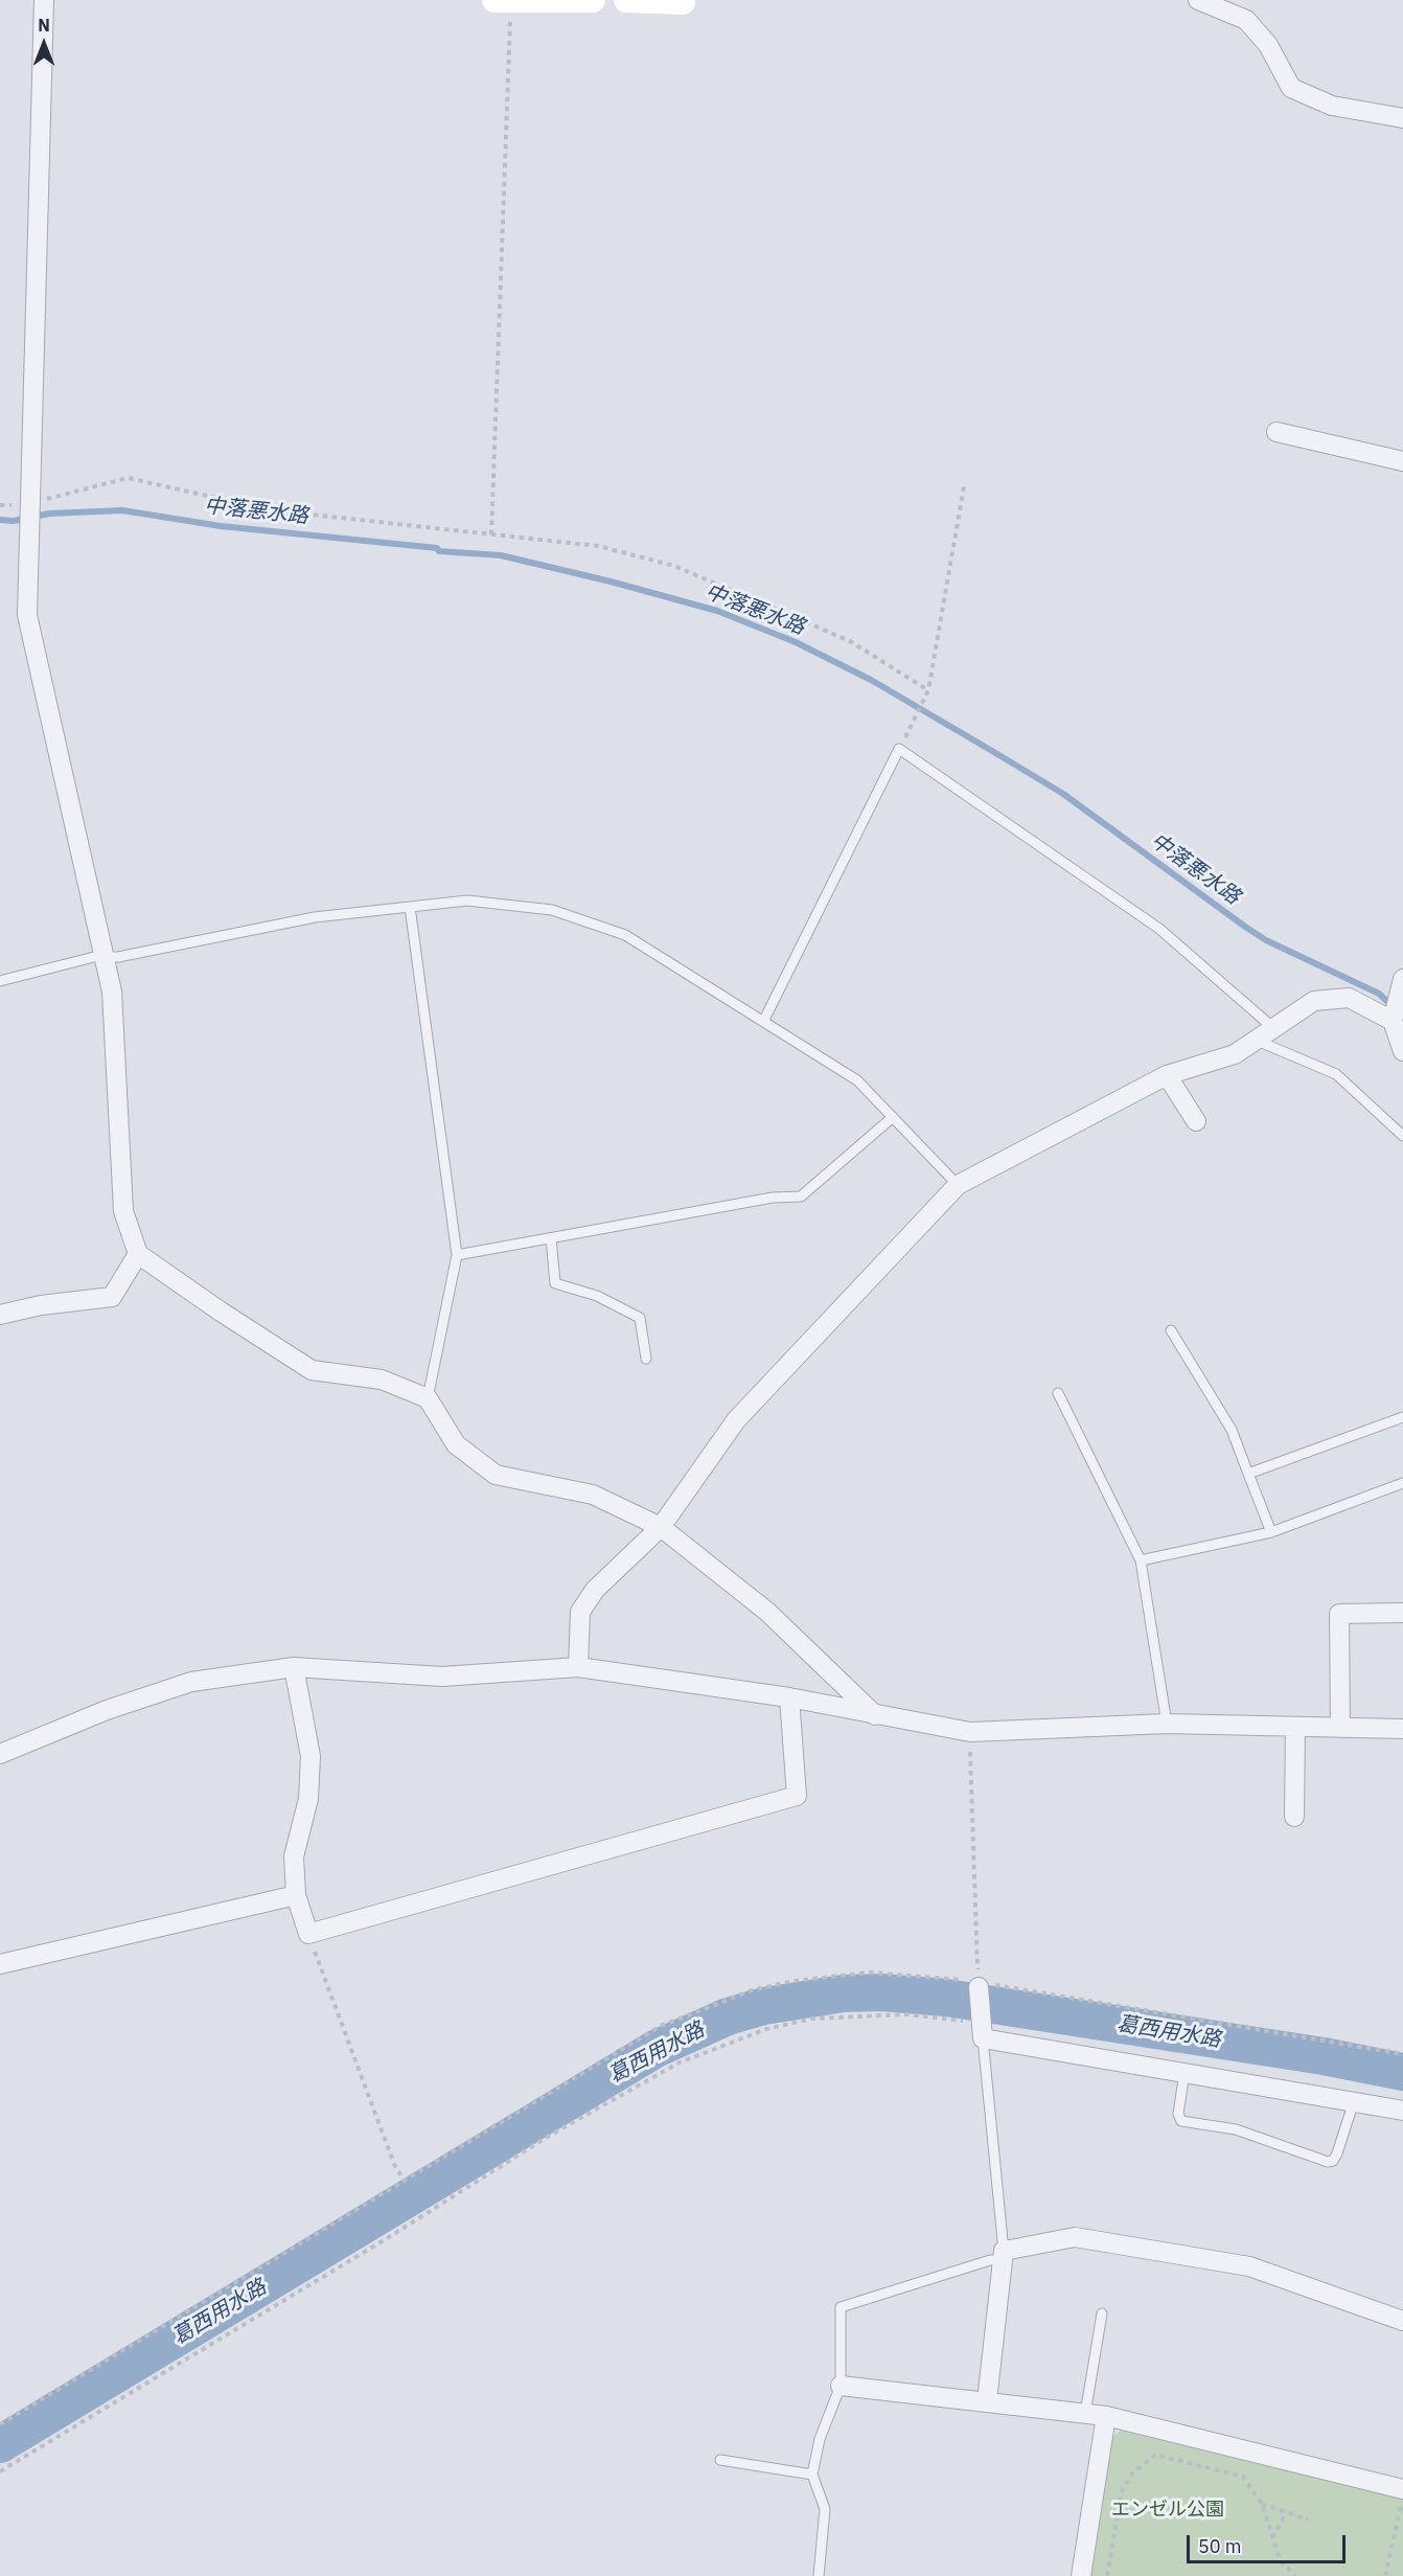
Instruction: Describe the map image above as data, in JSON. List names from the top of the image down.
{
  "water": ["中落悪水路", "葛西用水路"],
  "parks": ["エンゼル公園"],
  "scale_bar": "50 m",
  "north": "top"
}
